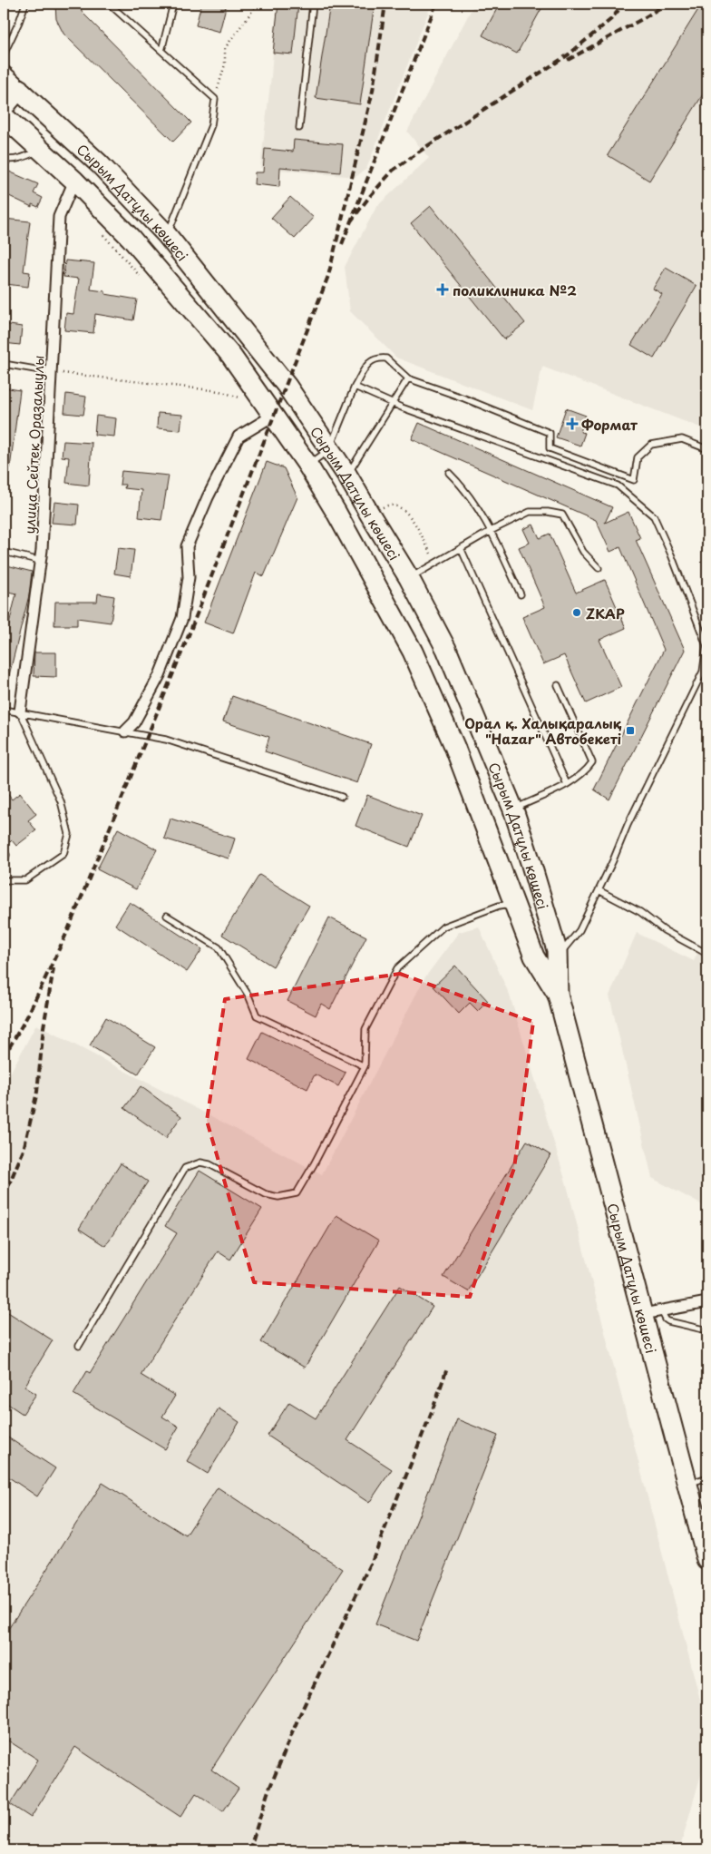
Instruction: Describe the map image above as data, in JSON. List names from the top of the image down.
{
  "streets": {
    "highway": ["Сырым Датұлы көшесі"],
    "street": ["улица Сейтек Оразалыулы"]
  },
  "crossings": [
    ["Сырым Датұлы көшесі", "улица Сейтек Оразалыулы"]
  ],
  "places": {
    "health": ["поликлиника №2", "Формат"],
    "other": ["ZKAP"],
    "transit": ["Орал қ. Халықаралық \"Hazar\" Автобекеті"]
  }
}
